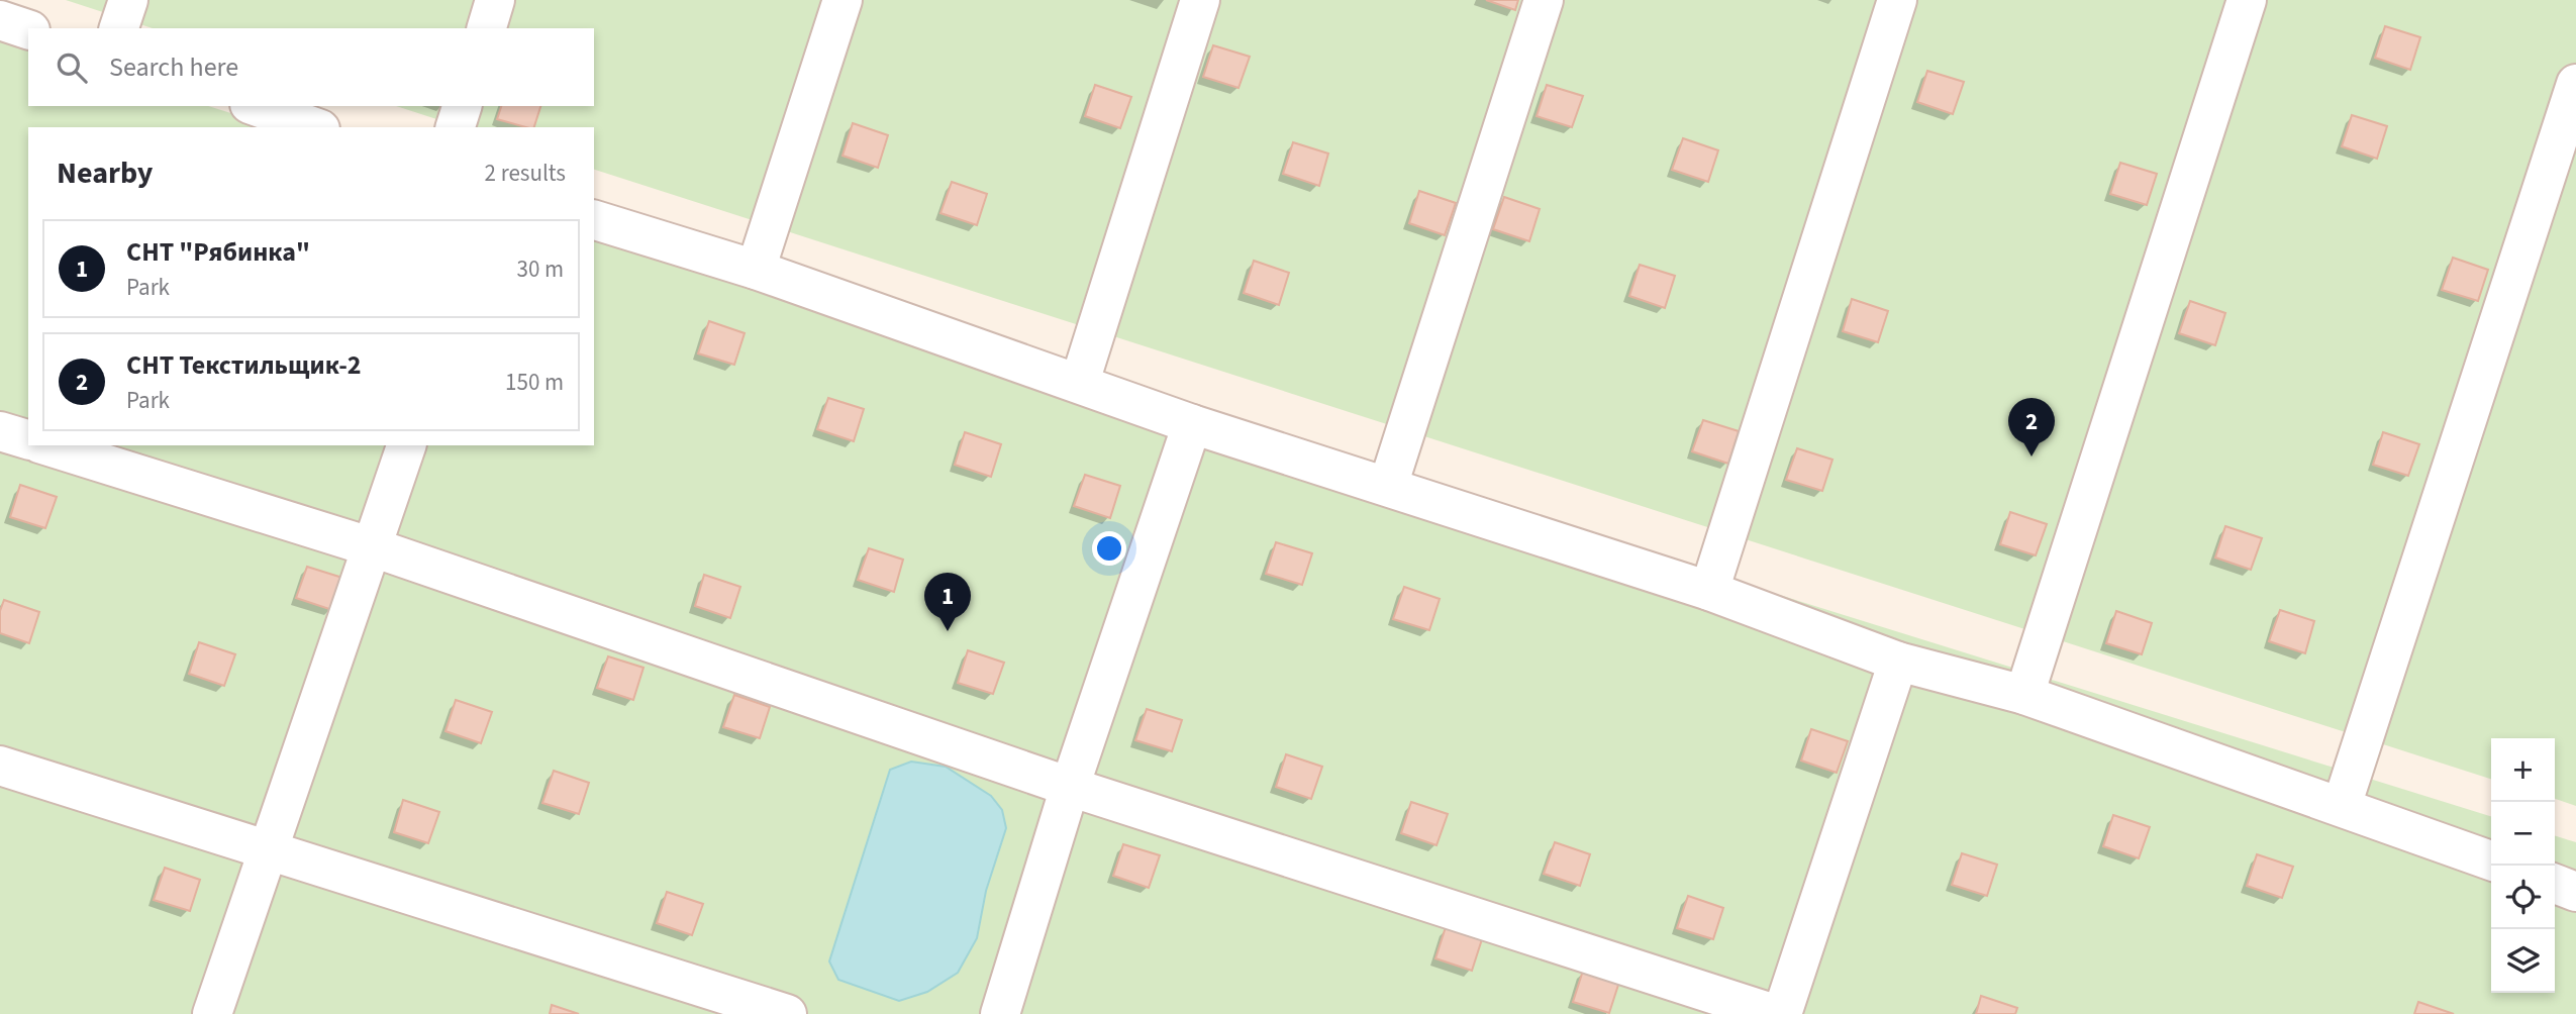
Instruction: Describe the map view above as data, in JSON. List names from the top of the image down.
{
  "page": {
    "search": "Search here",
    "heading": ["Nearby", "2 results"],
    "list": [
      {
        "mark": "1",
        "name": "СНТ \"Рябинка\"",
        "note": "Park",
        "value": "30 m"
      },
      {
        "mark": "2",
        "name": "СНТ Текстильщик-2",
        "note": "Park",
        "value": "150 m"
      }
    ],
    "pins": ["2", "1"],
    "map_buttons": ["+", "−"]
  }
}
